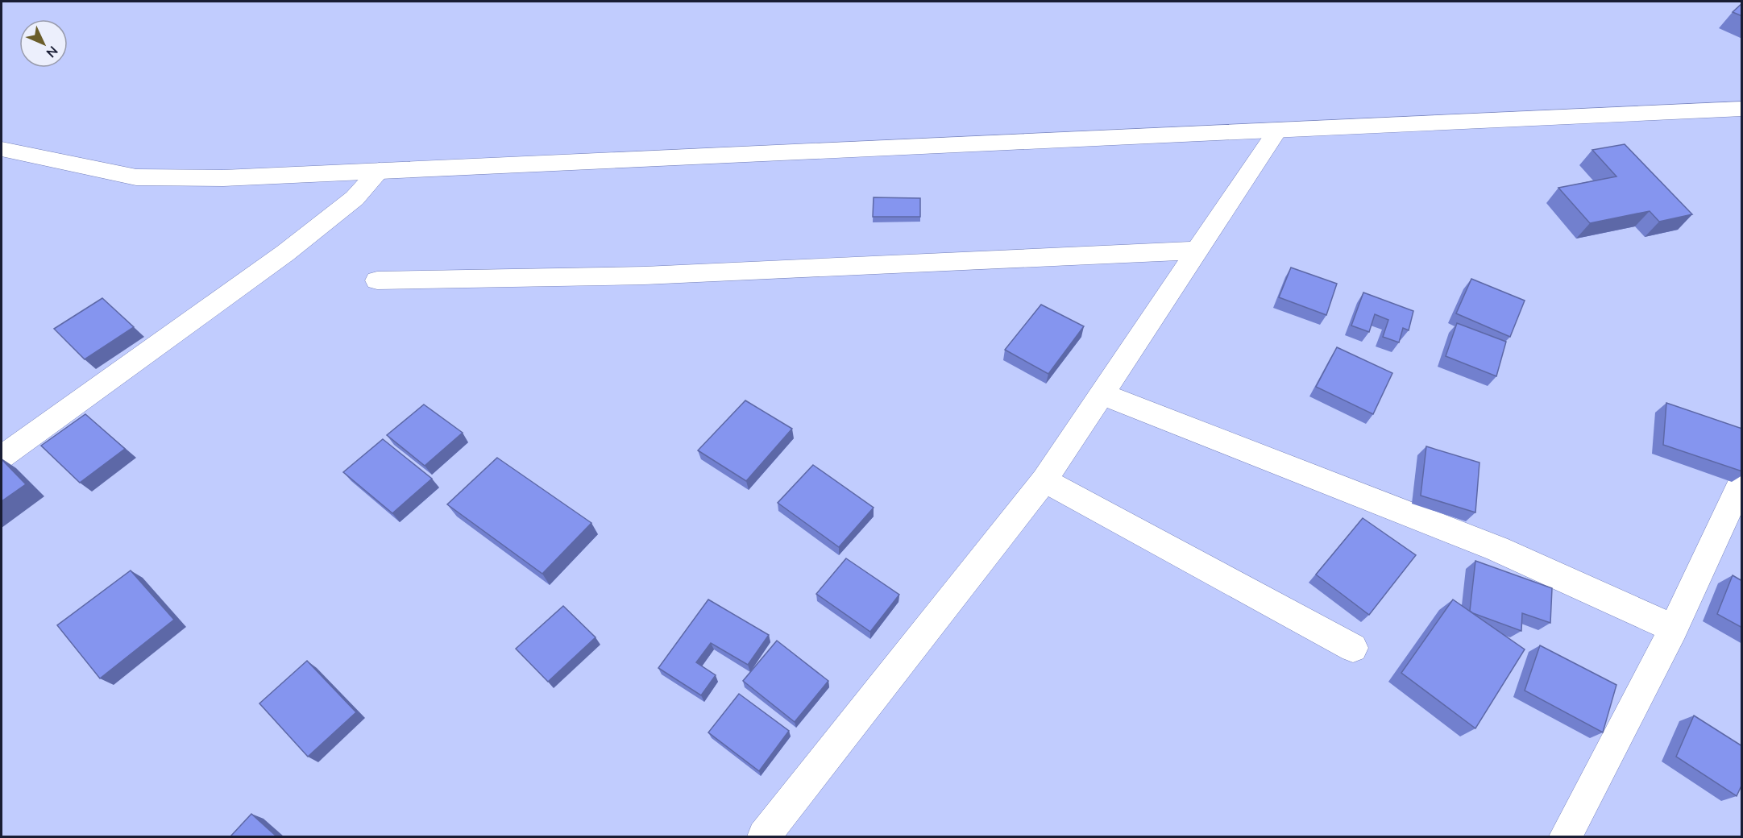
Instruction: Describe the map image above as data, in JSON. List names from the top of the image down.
{
  "north": "bottom right"
}
